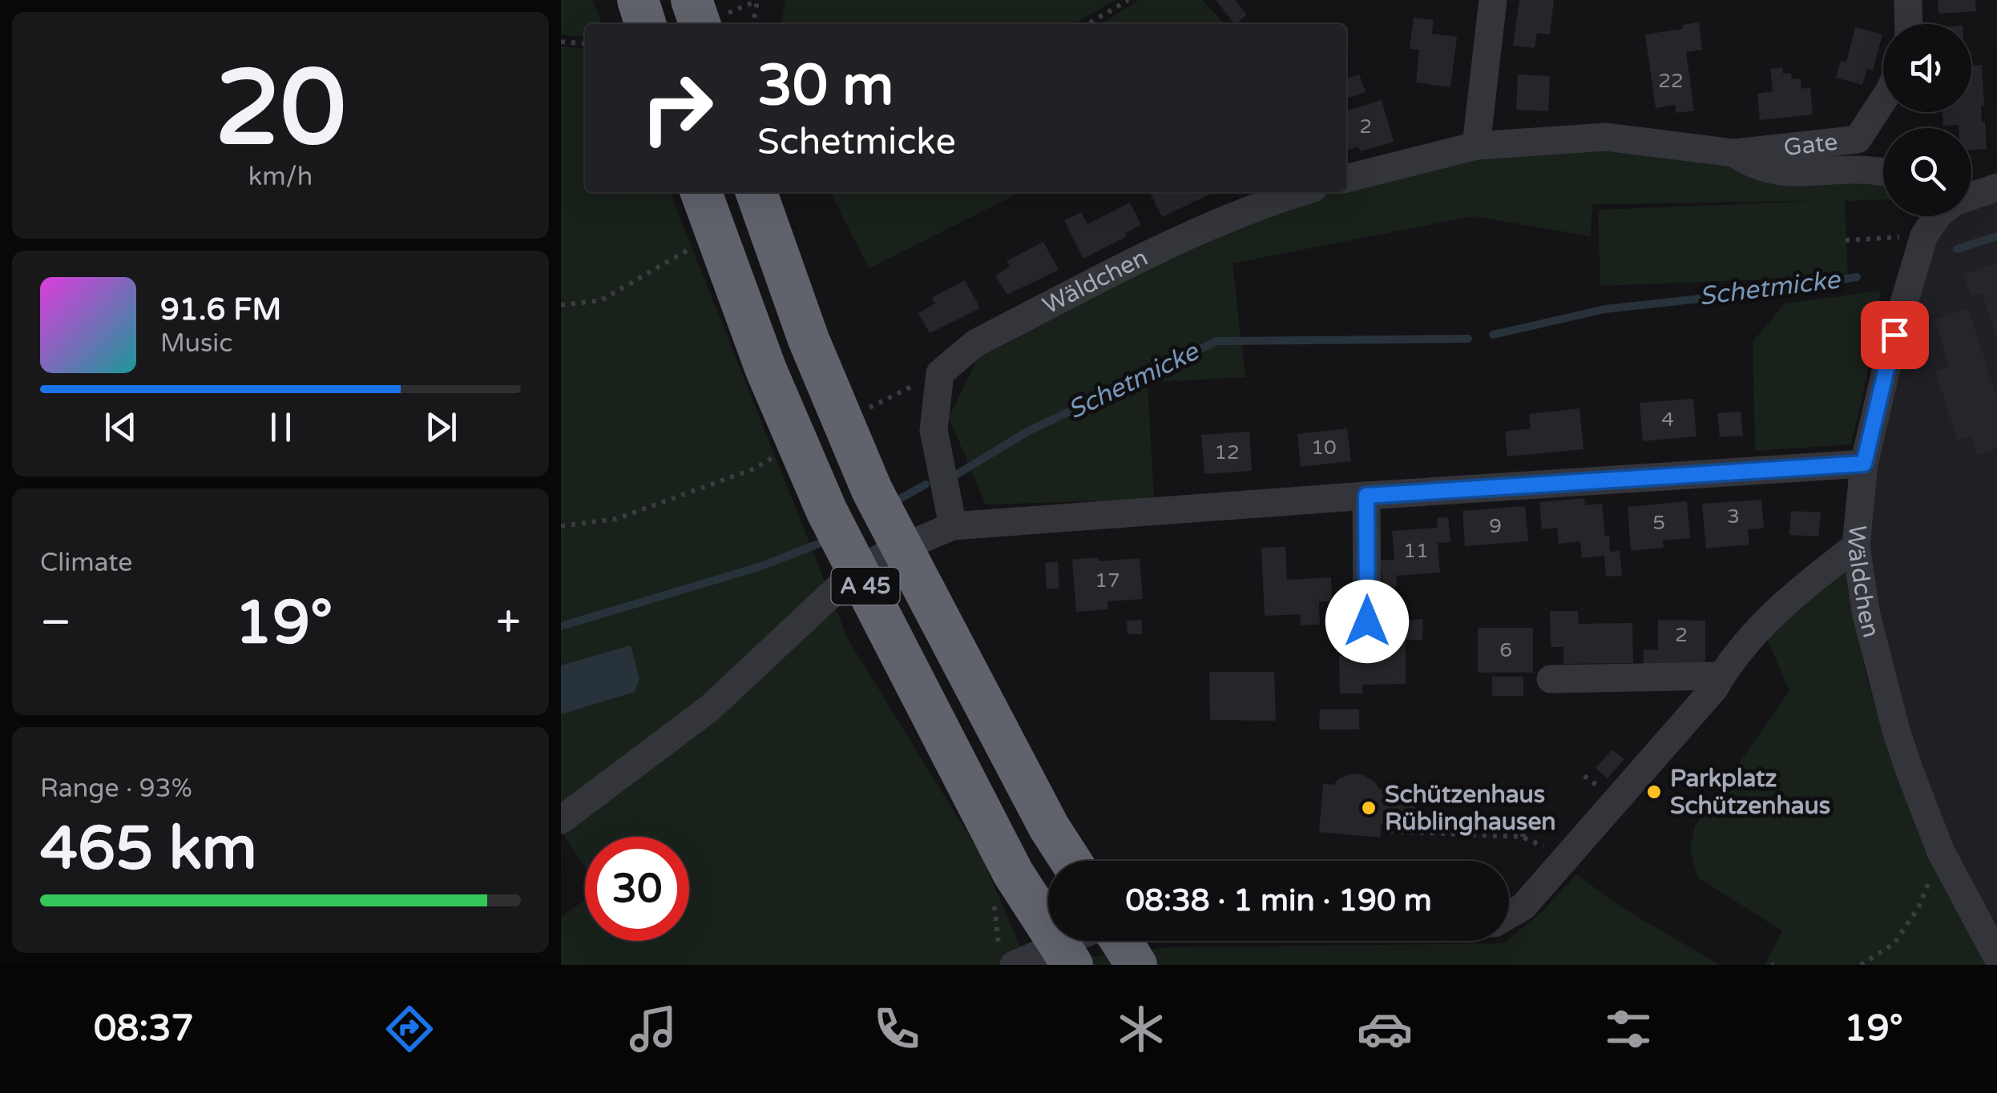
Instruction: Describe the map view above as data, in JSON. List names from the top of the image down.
{
  "streets": {
    "highway": ["A 45"],
    "street": ["Gate", "Wäldchen"]
  },
  "water": ["Schetmicke"],
  "places": ["Parkplatz Schützenhaus", "Schützenhaus Rüblinghausen"],
  "house_numbers": [
    "22",
    "2",
    "4",
    "10",
    "12",
    "3",
    "5",
    "9",
    "11",
    "17",
    "2",
    "6"
  ],
  "page": {
    "tile": [
      ["20", "km/h"],
      "Climate",
      ["Range · 93%", "465 km"]
    ],
    "turn": ["30 m", "Schetmicke"],
    "song": ["91.6 FM", "Music"],
    "heat": ["−", "19°", "+"],
    "limit": "30",
    "trip": "08:38 · 1 min · 190 m",
    "tabs": ["08:37", "19°"]
  }
}
